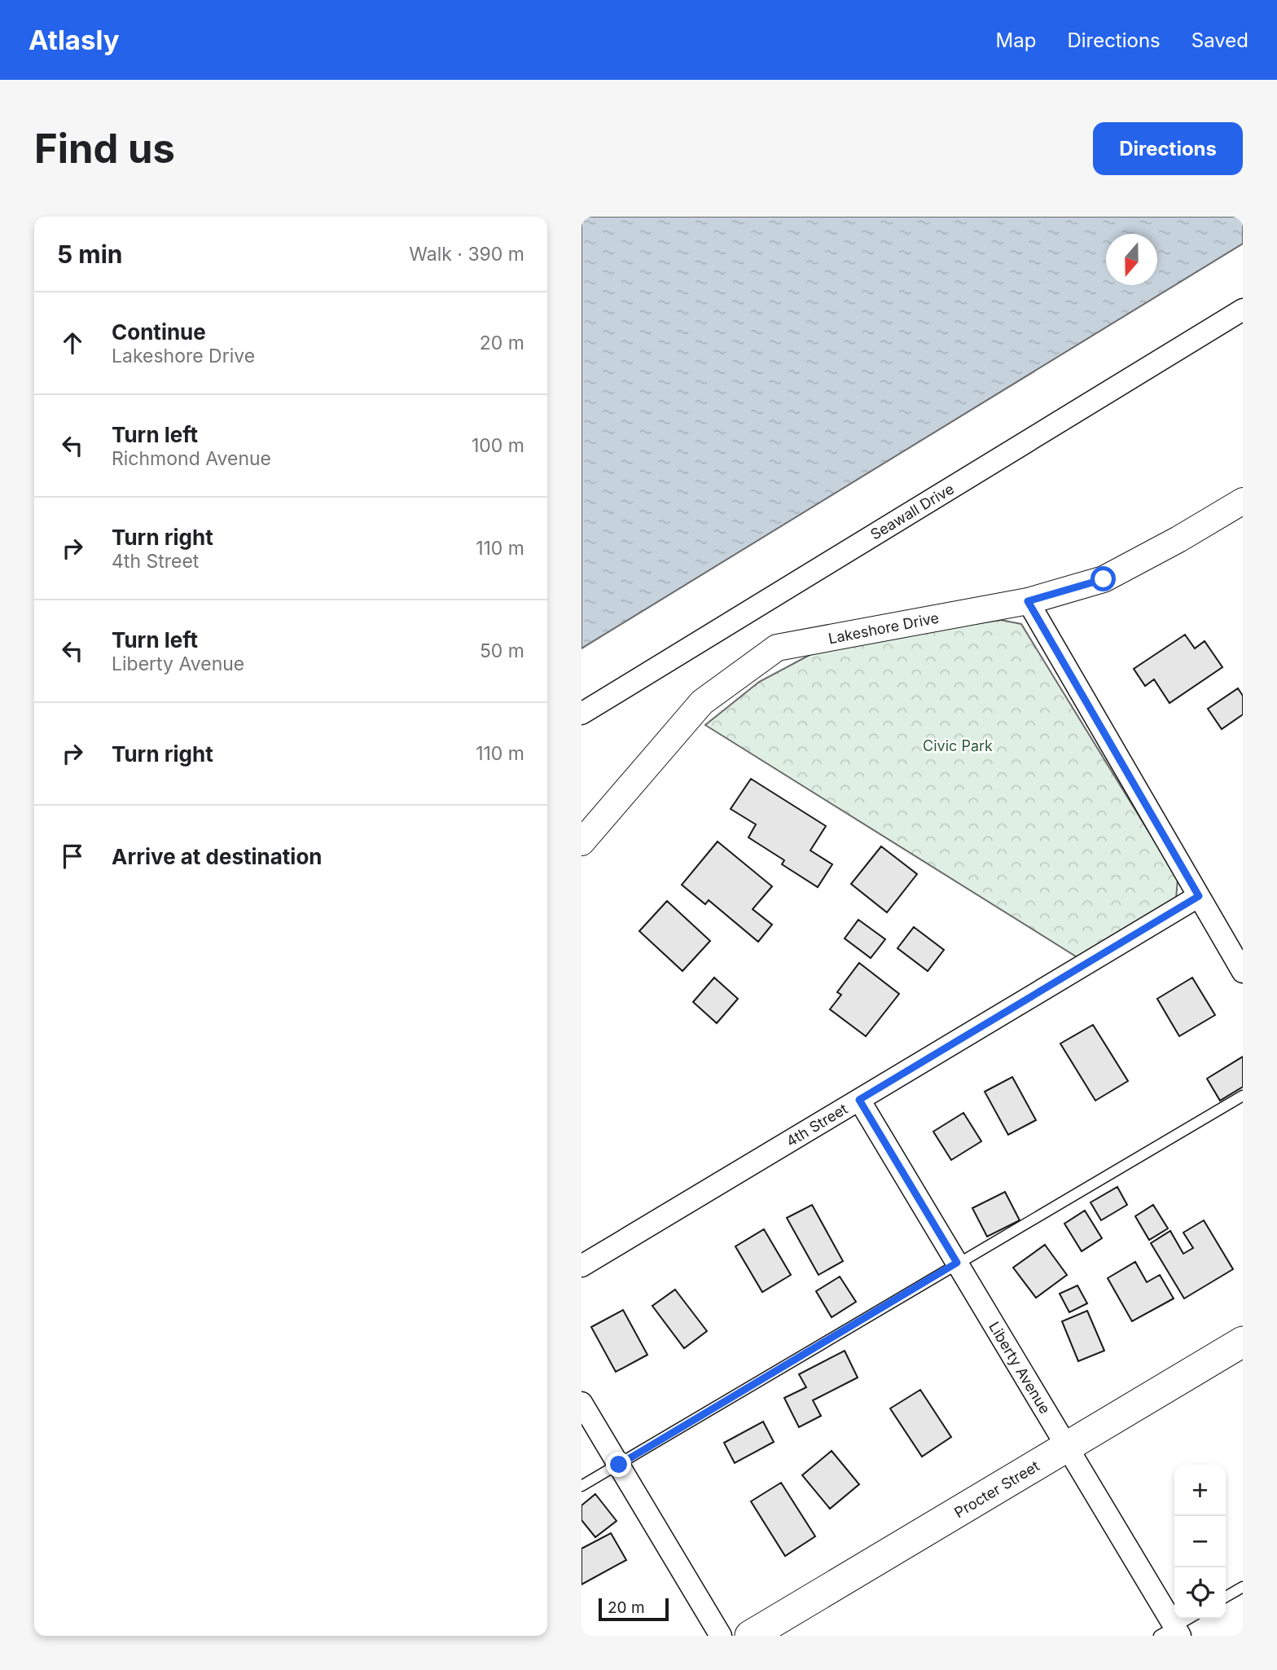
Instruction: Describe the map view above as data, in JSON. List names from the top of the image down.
{
  "streets": {
    "main road": ["Procter Street"],
    "street": [
      "Seawall Drive",
      "Lakeshore Drive",
      "4th Street",
      "Liberty Avenue"
    ]
  },
  "crossings": [
    ["4th Street", "Liberty Avenue"],
    ["Liberty Avenue", "Procter Street"]
  ],
  "parks": ["Civic Park"],
  "scale_bar": "20 m",
  "north": "bottom",
  "page": {
    "header": "Atlasly",
    "nav": ["Map", "Directions", "Saved"],
    "buttons": "Directions",
    "title": "Find us",
    "heading": ["5 min", "Walk · 390 m"],
    "list": [
      ["Continue", "Lakeshore Drive", "20 m"],
      ["Turn left", "Richmond Avenue", "100 m"],
      ["Turn right", "4th Street", "110 m"],
      ["Turn left", "Liberty Avenue", "50 m"],
      ["Turn right", "110 m"],
      "Arrive at destination"
    ],
    "map_buttons": ["+", "−"],
    "scale": "20 m"
  }
}
